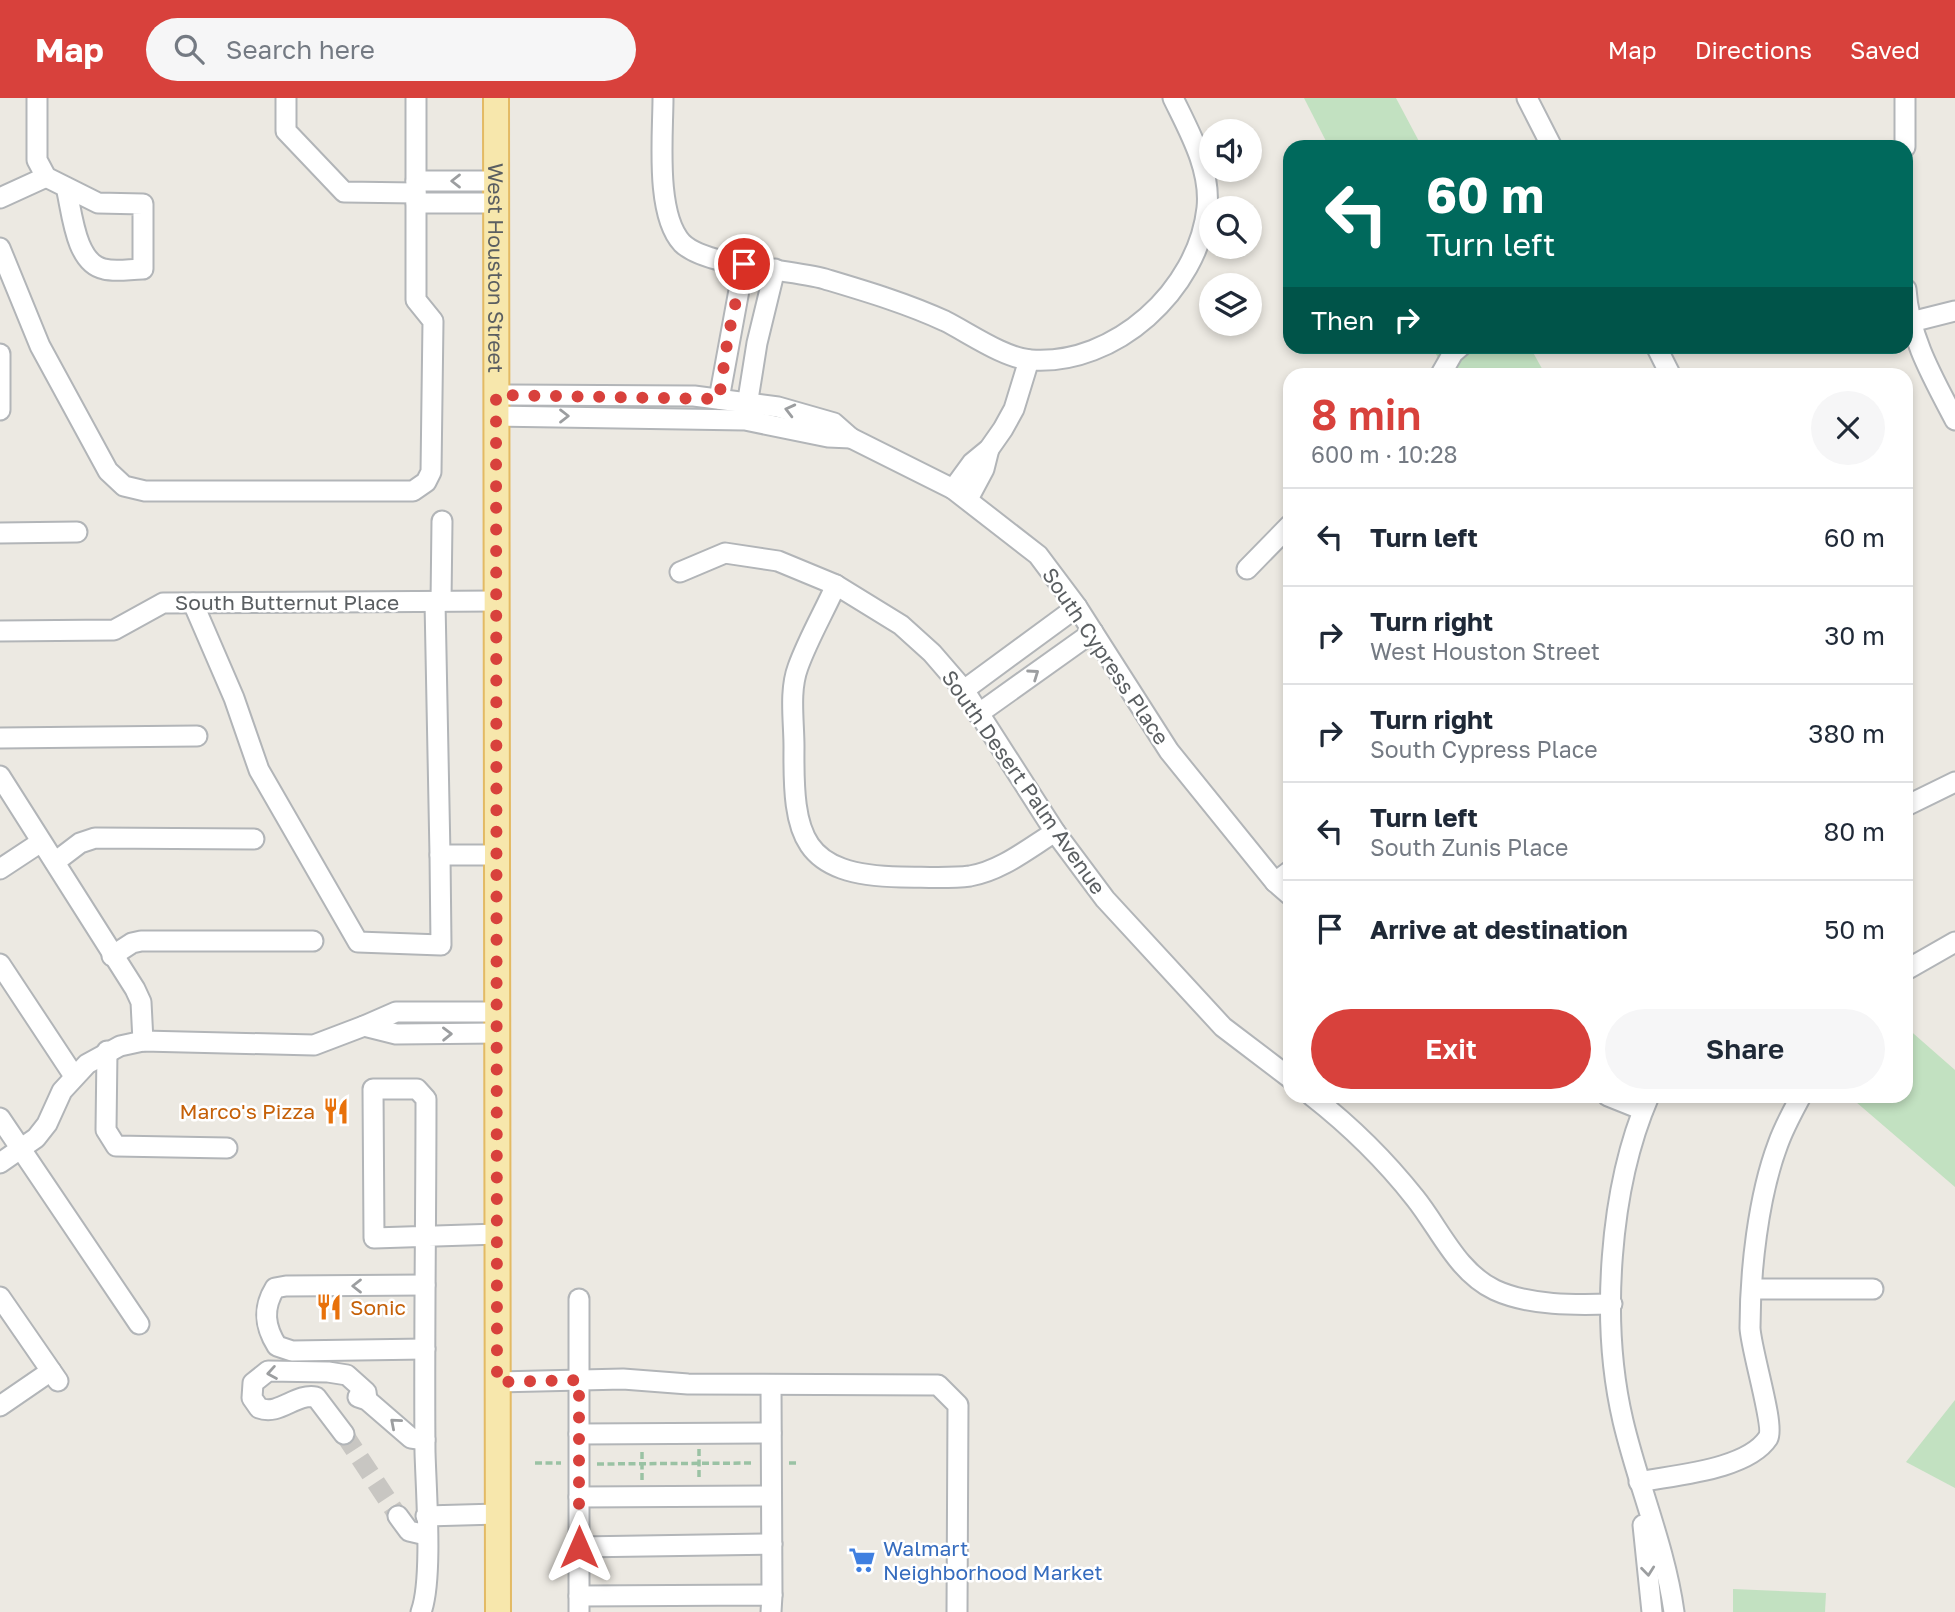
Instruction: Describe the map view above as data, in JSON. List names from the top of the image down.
{
  "streets": {
    "main road": ["West Houston Street"],
    "street": ["South Butternut Place", "South Cypress Place", "South Desert Palm Avenue"]
  },
  "crossings": [
    ["West Houston Street", "South Butternut Place"],
    ["West Houston Street", "South Cypress Place"]
  ],
  "places": {
    "restaurant": ["Marco's Pizza", "Sonic"],
    "supermarket": ["Walmart Neighborhood Market"]
  },
  "page": {
    "header": "Map",
    "search": "Search here",
    "nav": ["Map", "Directions", "Saved"],
    "turn": ["60 m", "Turn left"],
    "then": "Then",
    "heading": ["8 min", "600 m · 10:28"],
    "list": [
      {
        "name": "Turn left",
        "value": "60 m"
      },
      {
        "name": "Turn right",
        "note": "West Houston Street",
        "value": "30 m"
      },
      {
        "name": "Turn right",
        "note": "South Cypress Place",
        "value": "380 m"
      },
      {
        "name": "Turn left",
        "note": "South Zunis Place",
        "value": "80 m"
      },
      {
        "name": "Arrive at destination",
        "value": "50 m"
      }
    ],
    "buttons": ["Exit", "Share"]
  }
}
